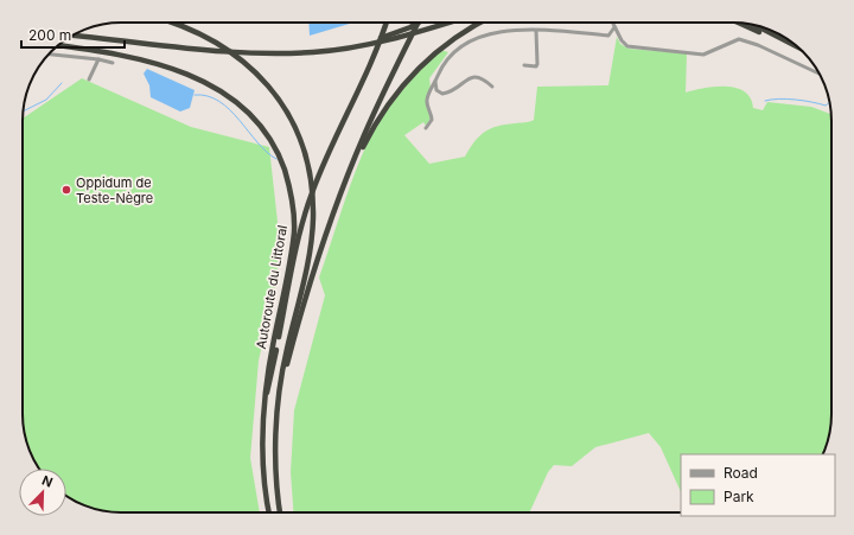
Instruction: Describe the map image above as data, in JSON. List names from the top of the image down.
{
  "streets": {
    "highway": ["Autoroute du Littoral"]
  },
  "places": ["Oppidum de Teste-Nègre"],
  "legend": ["Road", "Park"],
  "scale_bar": "200 m",
  "north": "top right"
}
